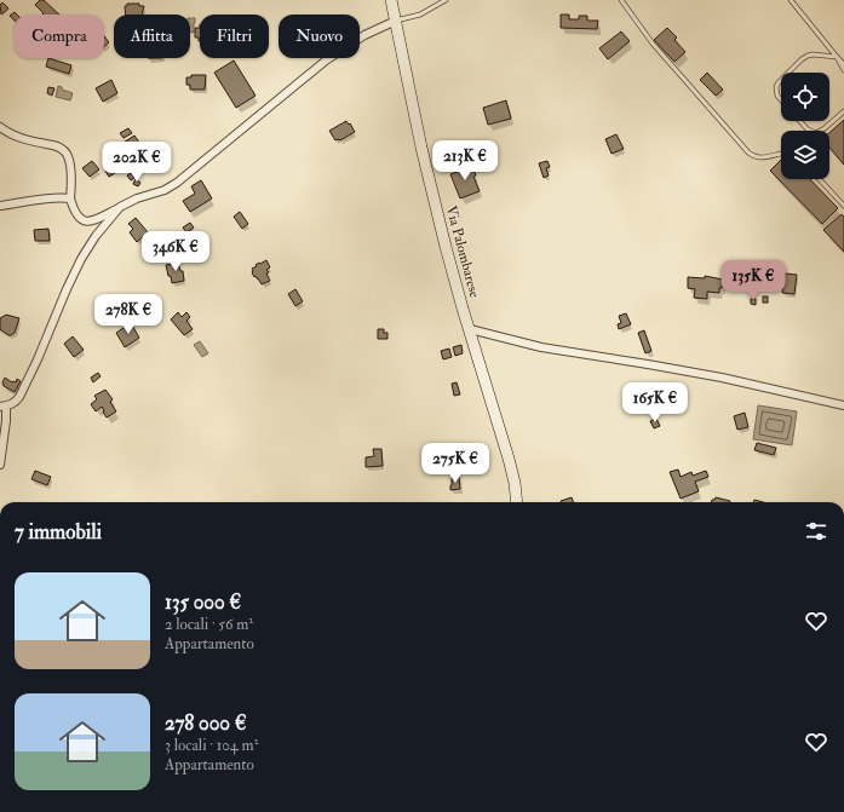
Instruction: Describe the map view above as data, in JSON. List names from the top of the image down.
{
  "streets": {
    "main road": ["Via Palombarese"]
  },
  "page": {
    "chip": [
      "Compra",
      "Affitta",
      "Filtri",
      "Nuovo"
    ],
    "price": [
      "213K €",
      "202K €",
      "346K €",
      "135K €",
      "278K €",
      "165K €",
      "275K €"
    ],
    "heading": "7 immobili",
    "list": [
      {
        "name": "135 000 €",
        "note": "2 locali · 56 m² · Appartamento"
      },
      {
        "name": "278 000 €",
        "note": "3 locali · 104 m² · Appartamento"
      }
    ]
  }
}
